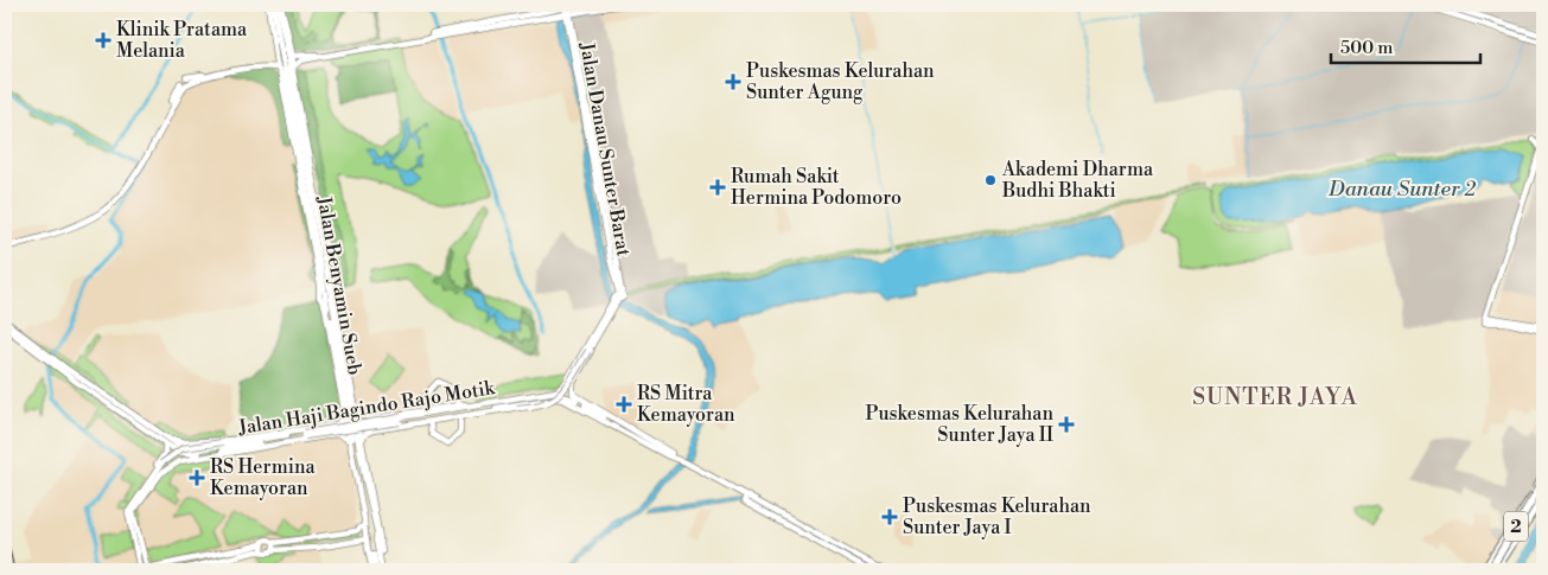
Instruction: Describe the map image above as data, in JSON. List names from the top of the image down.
{
  "streets": {
    "highway": ["2"],
    "main road": ["Jalan Danau Sunter Barat", "Jalan Benyamin Sueb", "Jalan Haji Bagindo Rajo Motik"]
  },
  "crossings": [
    ["Jalan Danau Sunter Barat", "Jalan Haji Bagindo Rajo Motik"],
    ["Jalan Benyamin Sueb", "Jalan Haji Bagindo Rajo Motik"]
  ],
  "districts": ["SUNTER JAYA"],
  "water": ["Danau Sunter 2"],
  "places": {
    "health": [
      "Klinik Pratama Melania",
      "Puskesmas Kelurahan Sunter Agung",
      "Rumah Sakit Hermina Podomoro",
      "RS Mitra Kemayoran",
      "Puskesmas Kelurahan Sunter Jaya II",
      "RS Hermina Kemayoran",
      "Puskesmas Kelurahan Sunter Jaya I"
    ],
    "other": ["Akademi Dharma Budhi Bhakti"]
  },
  "scale_bar": "500 m"
}
